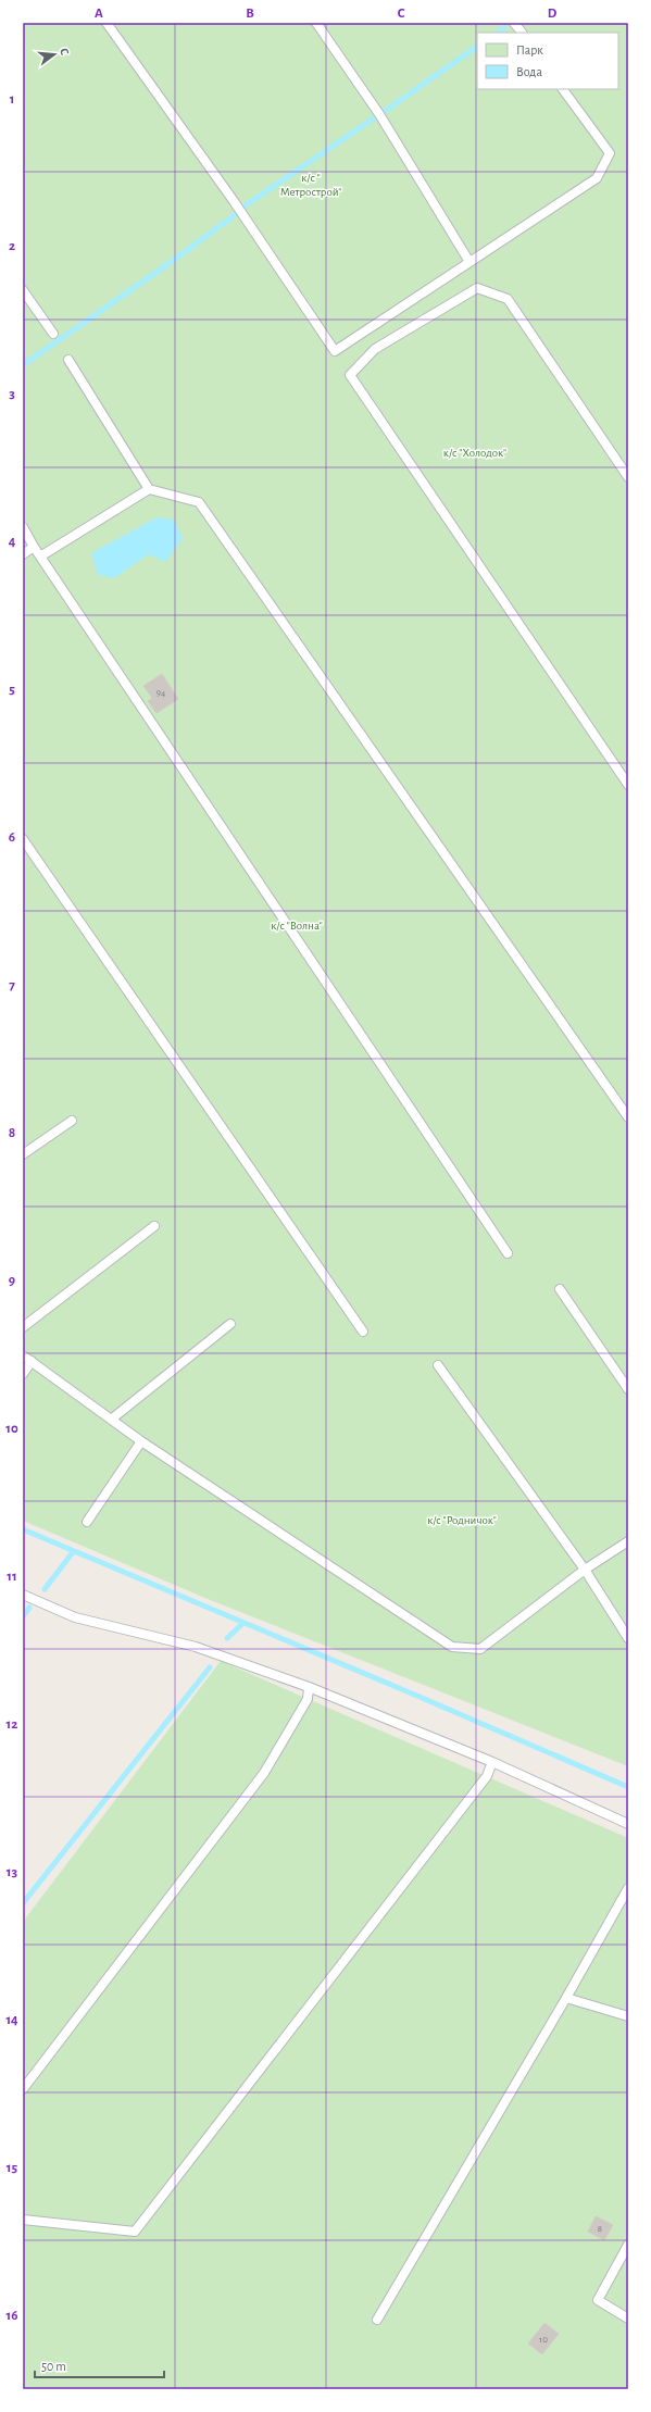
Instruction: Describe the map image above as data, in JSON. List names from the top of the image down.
{
  "parks": [
    "к/с \" Метрострой\"",
    "к/с \"Холодок\"",
    "к/с \"Волна\"",
    "к/с \"Родничок\""
  ],
  "house_numbers": ["94", "8", "10"],
  "legend": ["Парк", "Вода"],
  "scale_bar": "50 m",
  "north": "right",
  "grid": {
    "columns": [
      "A",
      "B",
      "C",
      "D"
    ],
    "rows": [
      "1",
      "2",
      "3",
      "4",
      "5",
      "6",
      "7",
      "8",
      "9",
      "10",
      "11",
      "12",
      "13",
      "14",
      "15",
      "16"
    ]
  }
}
